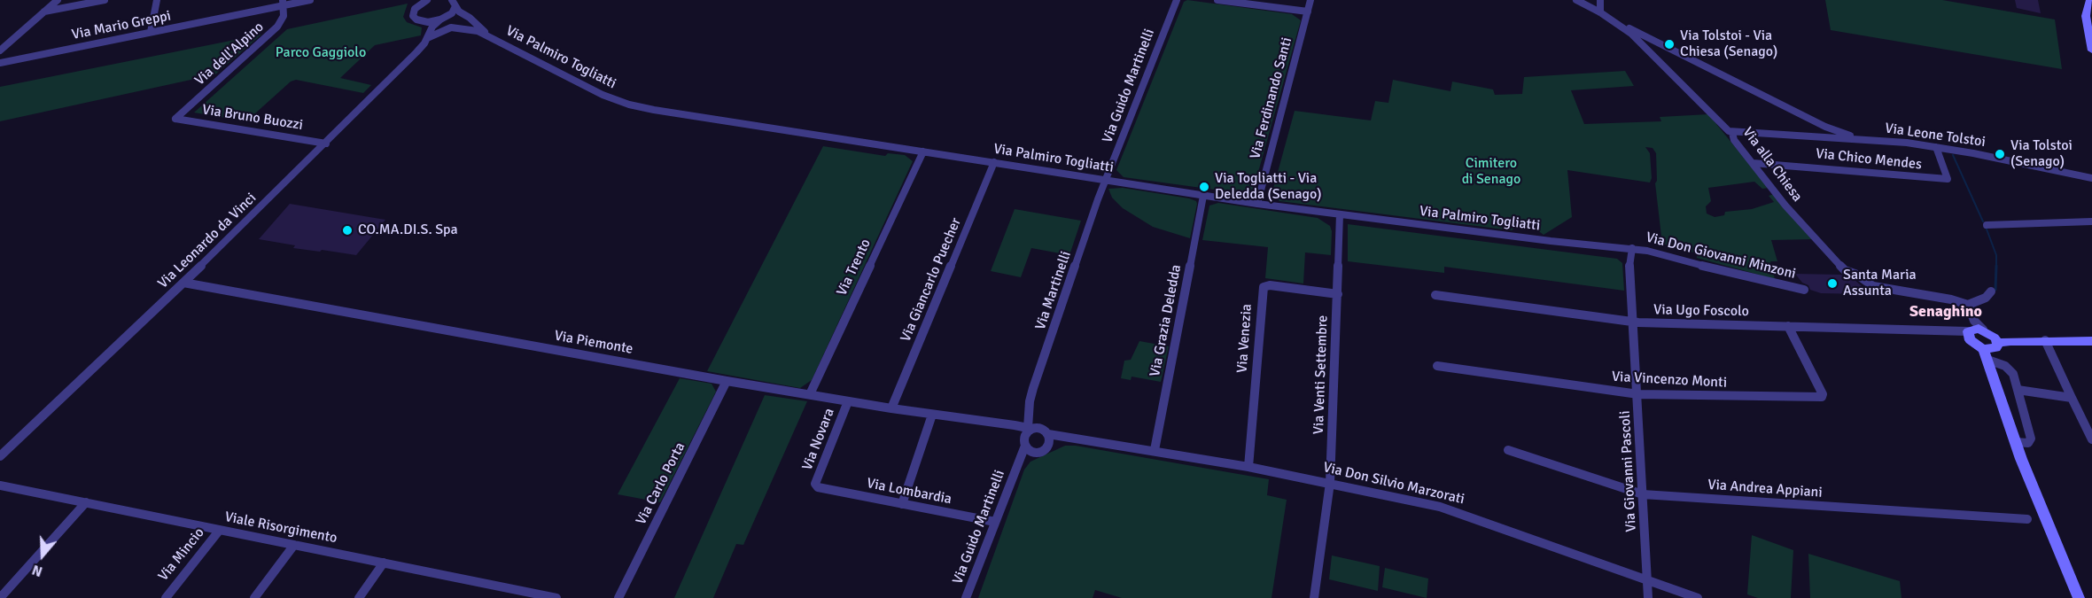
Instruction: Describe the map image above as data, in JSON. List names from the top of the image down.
{
  "streets": {
    "street": [
      "Via Mario Greppi",
      "Via dell'Alpino",
      "Via Palmiro Togliatti",
      "Via Guido Martinelli",
      "Via Ferdinando Santi",
      "Via Bruno Buozzi",
      "Via Leone Tolstoi",
      "Via Chico Mendes",
      "Via alla Chiesa",
      "Via Leonardo da Vinci",
      "Via Don Giovanni Minzoni",
      "Via Trento",
      "Via Giancarlo Puecher",
      "Via Martinelli",
      "Via Ugo Foscolo",
      "Via Grazia Deledda",
      "Via Venezia",
      "Via Piemonte",
      "Via Venti Settembre",
      "Via Vincenzo Monti",
      "Via Novara",
      "Via Giovanni Pascoli",
      "Via Carlo Porta",
      "Via Don Silvio Marzorati",
      "Via Andrea Appiani",
      "Via Lombardia",
      "Viale Risorgimento",
      "Via Mincio"
    ]
  },
  "crossings": [
    ["Via Mario Greppi", "Via dell'Alpino"],
    ["Via dell'Alpino", "Via Bruno Buozzi"],
    ["Via Palmiro Togliatti", "Via Guido Martinelli"],
    ["Via Palmiro Togliatti", "Via Ferdinando Santi"],
    ["Via Palmiro Togliatti", "Via Leonardo da Vinci"],
    ["Via Palmiro Togliatti", "Via Don Giovanni Minzoni"],
    ["Via Palmiro Togliatti", "Via Trento"],
    ["Via Palmiro Togliatti", "Via Giancarlo Puecher"],
    ["Via Palmiro Togliatti", "Via Martinelli"],
    ["Via Palmiro Togliatti", "Via Grazia Deledda"],
    ["Via Palmiro Togliatti", "Via Venti Settembre"],
    ["Via Palmiro Togliatti", "Via Giovanni Pascoli"],
    ["Via Guido Martinelli", "Via Martinelli"],
    ["Via Guido Martinelli", "Via Lombardia"],
    ["Via Bruno Buozzi", "Via Leonardo da Vinci"],
    ["Via Leone Tolstoi", "Via Chico Mendes"],
    ["Via Leone Tolstoi", "Via alla Chiesa"],
    ["Via Chico Mendes", "Via alla Chiesa"],
    ["Via Leonardo da Vinci", "Via Piemonte"],
    ["Via Don Giovanni Minzoni", "Via Giovanni Pascoli"],
    ["Via Trento", "Via Piemonte"],
    ["Via Giancarlo Puecher", "Via Piemonte"],
    ["Via Martinelli", "Via Piemonte"],
    ["Via Martinelli", "Via Don Silvio Marzorati"],
    ["Via Ugo Foscolo", "Via Vincenzo Monti"],
    ["Via Ugo Foscolo", "Via Giovanni Pascoli"],
    ["Via Grazia Deledda", "Via Don Silvio Marzorati"],
    ["Via Venezia", "Via Venti Settembre"],
    ["Via Venezia", "Via Don Silvio Marzorati"],
    ["Via Piemonte", "Via Novara"],
    ["Via Piemonte", "Via Carlo Porta"],
    ["Via Piemonte", "Via Don Silvio Marzorati"],
    ["Via Venti Settembre", "Via Don Silvio Marzorati"],
    ["Via Vincenzo Monti", "Via Giovanni Pascoli"],
    ["Via Novara", "Via Lombardia"],
    ["Via Giovanni Pascoli", "Via Don Silvio Marzorati"],
    ["Via Giovanni Pascoli", "Via Andrea Appiani"],
    ["Viale Risorgimento", "Via Mincio"]
  ],
  "districts": ["Senaghino"],
  "parks": ["Parco Gaggiolo", "Cimitero di Senago"],
  "places": [
    "Via Tolstoi - Via Chiesa (Senago)",
    "Via Tolstoi (Senago)",
    "Via Togliatti - Via Deledda (Senago)",
    "CO.MA.DI.S. Spa",
    "Santa Maria Assunta"
  ],
  "north": "bottom"
}
